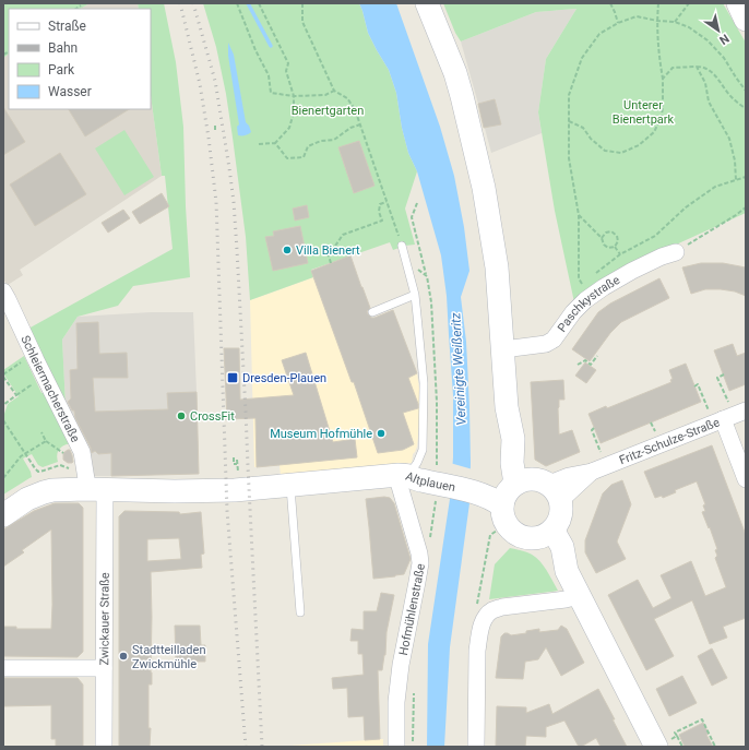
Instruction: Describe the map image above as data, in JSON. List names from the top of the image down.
{
  "streets": {
    "main road": ["Altplauen"],
    "street": [
      "Paschkystraße",
      "Schleiermacherstraße",
      "Fritz-Schulze-Straße",
      "Hofmühlenstraße",
      "Zwickauer Straße"
    ]
  },
  "crossings": [
    ["Schleiermacherstraße", "Altplauen"],
    ["Schleiermacherstraße", "Zwickauer Straße"],
    ["Fritz-Schulze-Straße", "Altplauen"],
    ["Altplauen", "Hofmühlenstraße"],
    ["Altplauen", "Zwickauer Straße"]
  ],
  "water": ["Vereinigte Weißeritz"],
  "parks": ["Unterer Bienertpark", "Bienertgarten"],
  "places": {
    "other": [
      "Villa Bienert",
      "CrossFit",
      "Museum Hofmühle",
      "Stadtteilladen Zwickmühle"
    ],
    "transit": ["Dresden-Plauen"]
  },
  "legend": [
    "Straße",
    "Bahn",
    "Park",
    "Wasser"
  ],
  "north": "bottom right"
}
